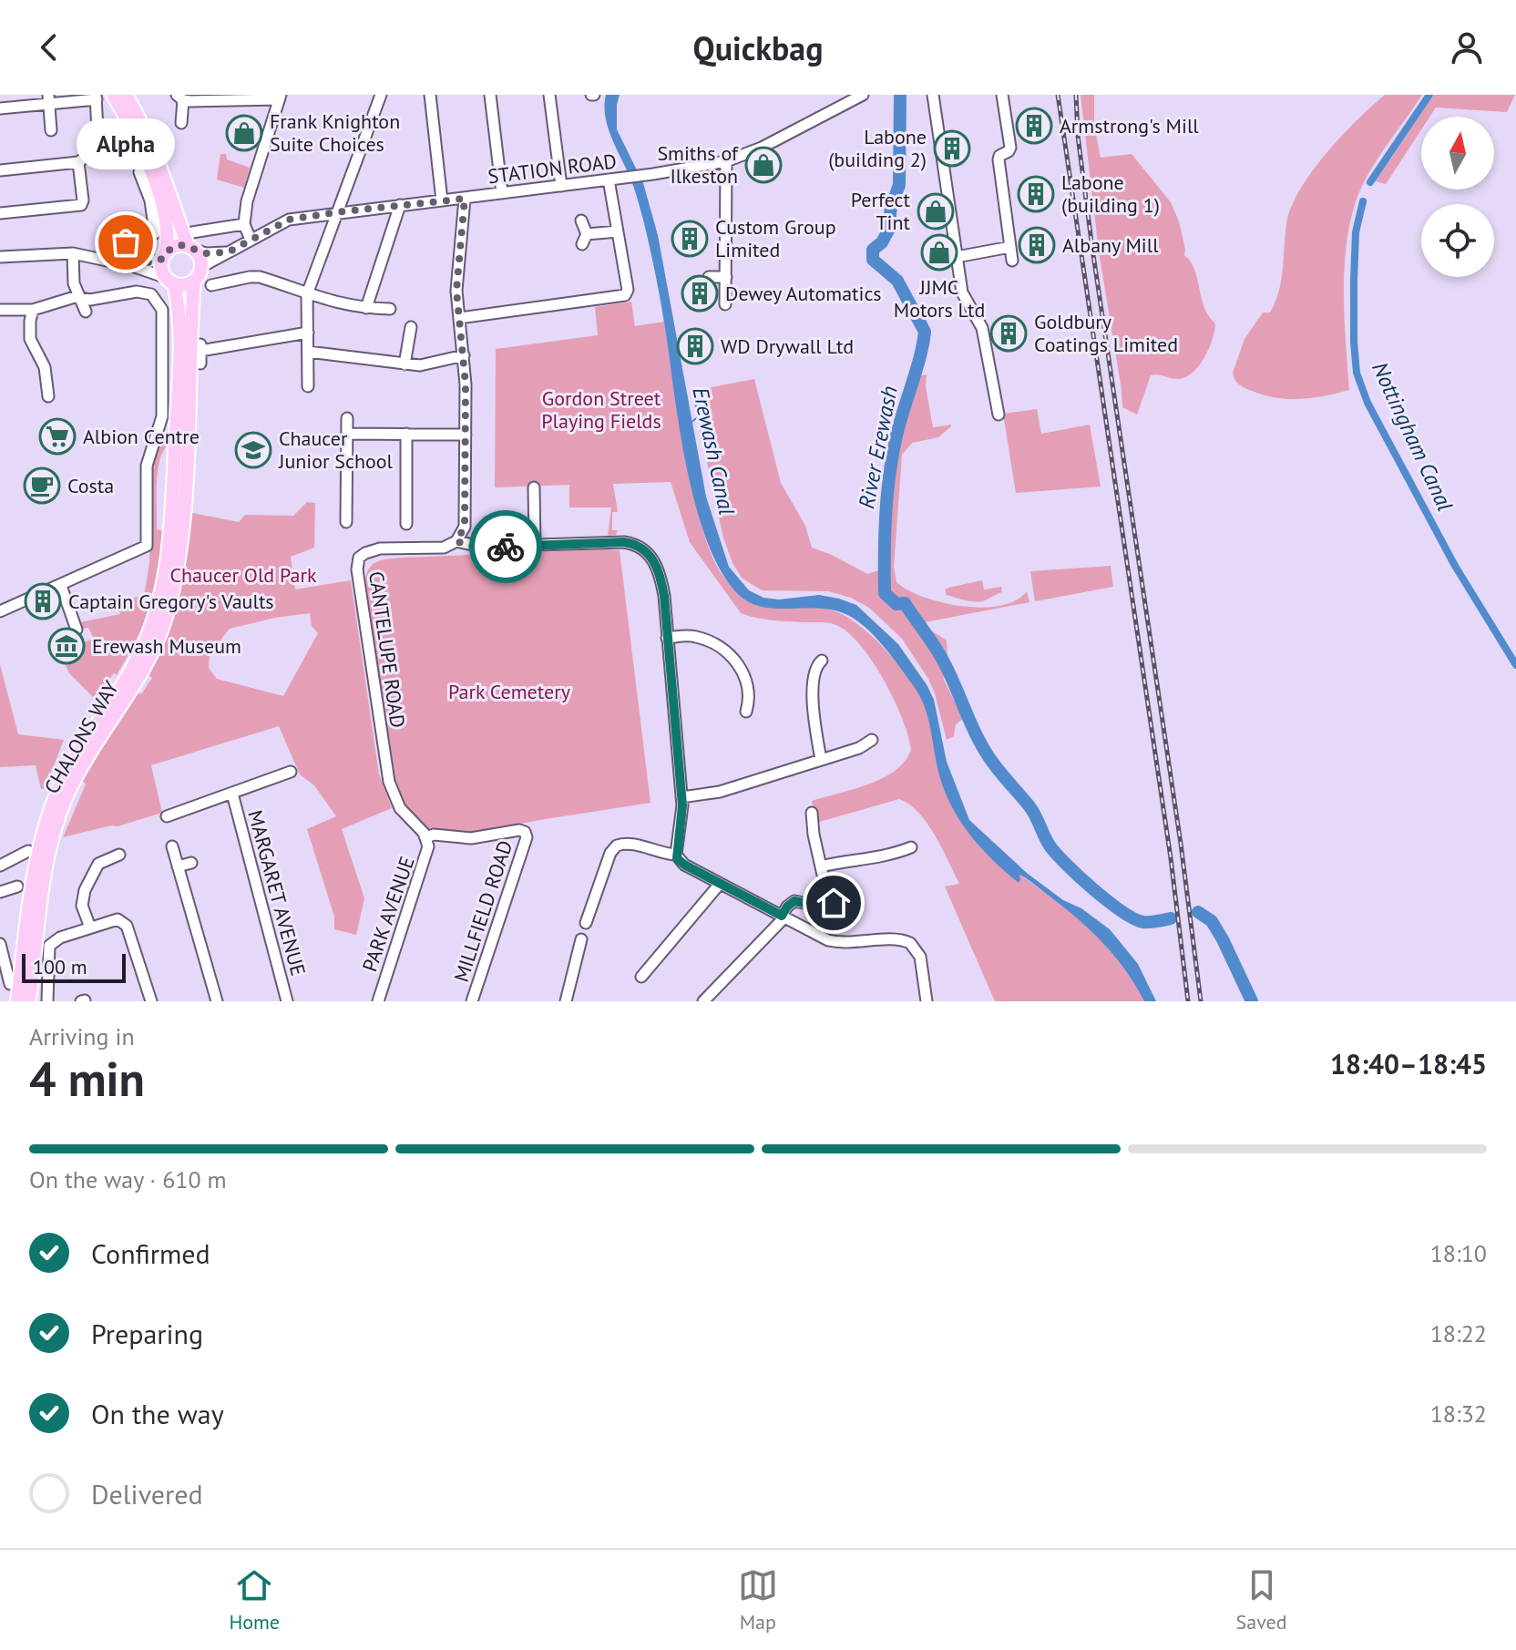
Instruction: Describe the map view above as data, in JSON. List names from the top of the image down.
{
  "streets": {
    "main road": ["CHALONS WAY"],
    "street": [
      "STATION ROAD",
      "CANTELUPE ROAD",
      "MARGARET AVENUE",
      "MILLFIELD ROAD",
      "PARK AVENUE"
    ]
  },
  "crossings": [
    ["STATION ROAD", "CHALONS WAY"],
    ["CANTELUPE ROAD", "MILLFIELD ROAD"],
    ["CANTELUPE ROAD", "PARK AVENUE"],
    ["MILLFIELD ROAD", "PARK AVENUE"]
  ],
  "water": ["Nottingham Canal", "River Erewash", "Erewash Canal"],
  "parks": ["Gordon Street Playing Fields", "Chaucer Old Park", "Park Cemetery"],
  "places": {
    "building": [
      "Armstrong's Mill",
      "Labone (building 2)",
      "Labone (building 1)",
      "Custom Group Limited",
      "Albany Mill",
      "Dewey Automatics",
      "Goldbury Coatings Limited",
      "WD Drywall Ltd",
      "Captain Gregory's Vaults"
    ],
    "shop": [
      "Frank Knighton Suite Choices",
      "Smiths of Ilkeston",
      "Perfect Tint",
      "JJMC Motors Ltd"
    ],
    "other": ["Alpha"],
    "supermarket": ["Albion Centre"],
    "school or university": ["Chaucer Junior School"],
    "cafe": ["Costa"],
    "museum": ["Erewash Museum"]
  },
  "scale_bar": "100 m",
  "north": "top",
  "page": {
    "header": "Quickbag",
    "bubble": "Alpha",
    "scale": "100 m",
    "heading": ["4 min", "Arriving in", "18:40–18:45"],
    "bar": "On the way · 610 m",
    "list": [
      ["Confirmed", "18:10"],
      ["Preparing", "18:22"],
      ["On the way", "18:32"],
      "Delivered"
    ],
    "tabs": ["Home", "Map", "Saved"]
  }
}
